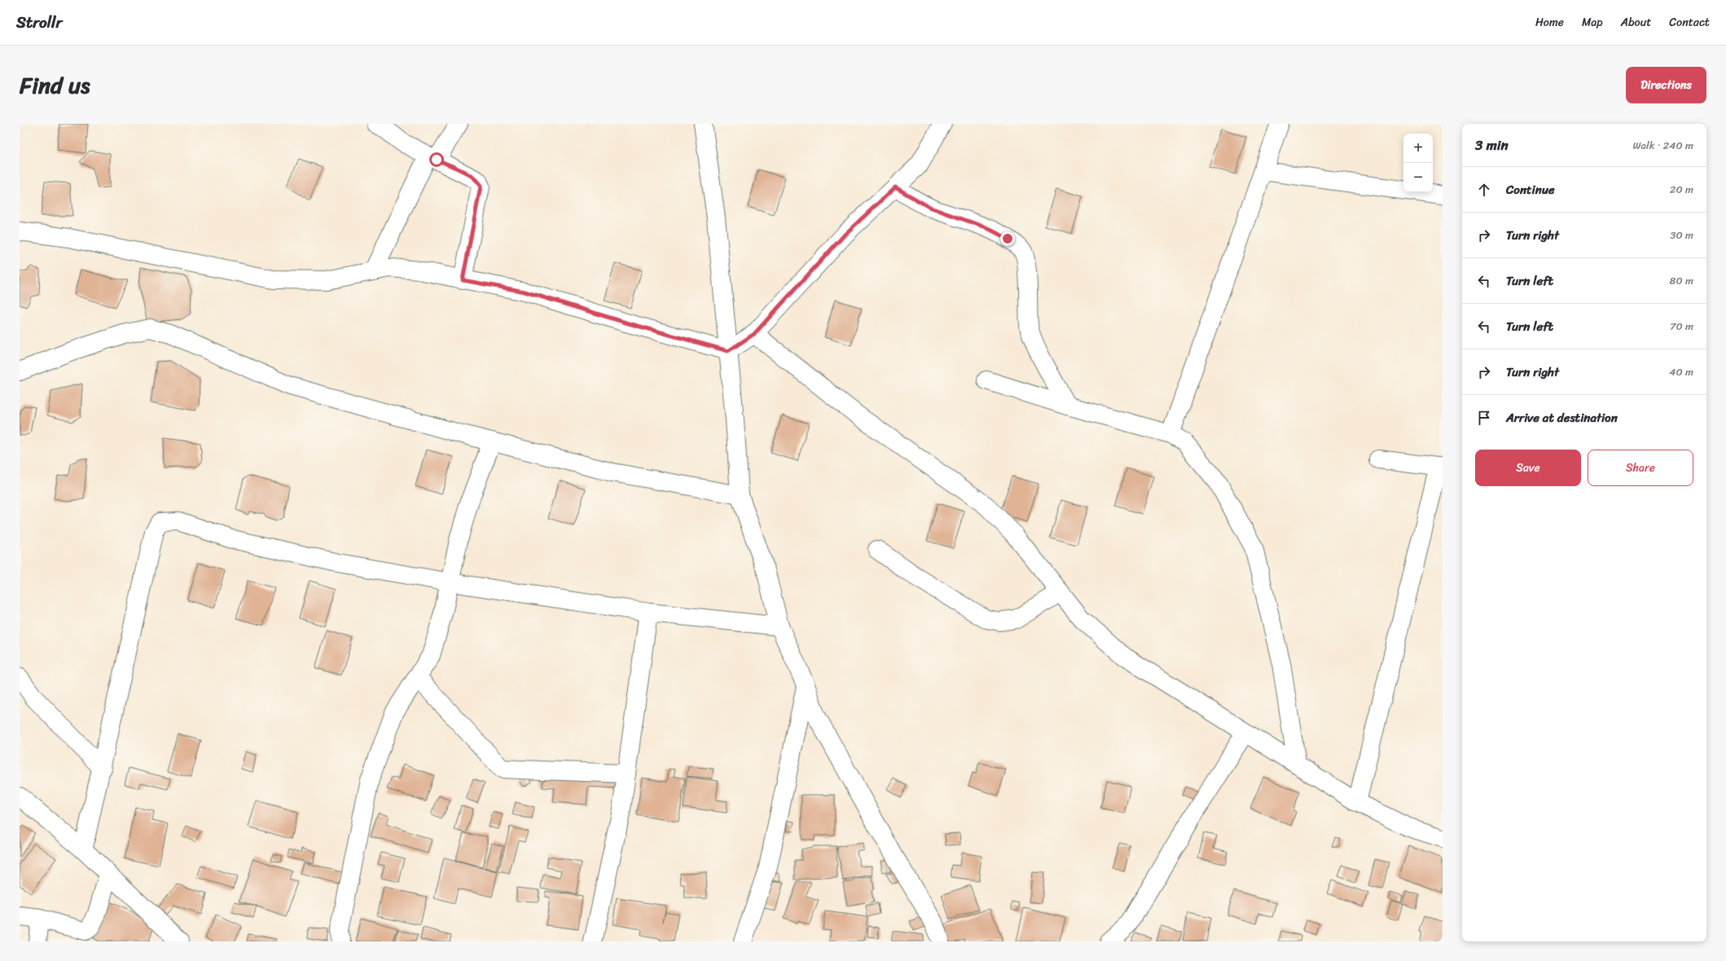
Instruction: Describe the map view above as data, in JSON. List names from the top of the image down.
{
  "page": {
    "header": "Strollr",
    "nav": [
      "Home",
      "Map",
      "About",
      "Contact"
    ],
    "title": "Find us",
    "buttons": [
      "Directions",
      ["Save", "Share"]
    ],
    "heading": ["3 min", "Walk · 240 m"],
    "map_buttons": ["+", "−"],
    "list": [
      ["Continue", "20 m"],
      ["Turn right", "30 m"],
      ["Turn left", "80 m"],
      ["Turn left", "70 m"],
      ["Turn right", "40 m"],
      "Arrive at destination"
    ]
  }
}
